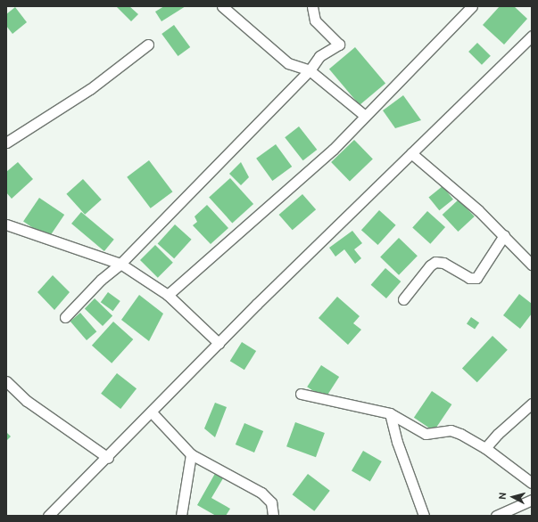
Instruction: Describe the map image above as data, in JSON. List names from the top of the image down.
{
  "north": "left"
}
